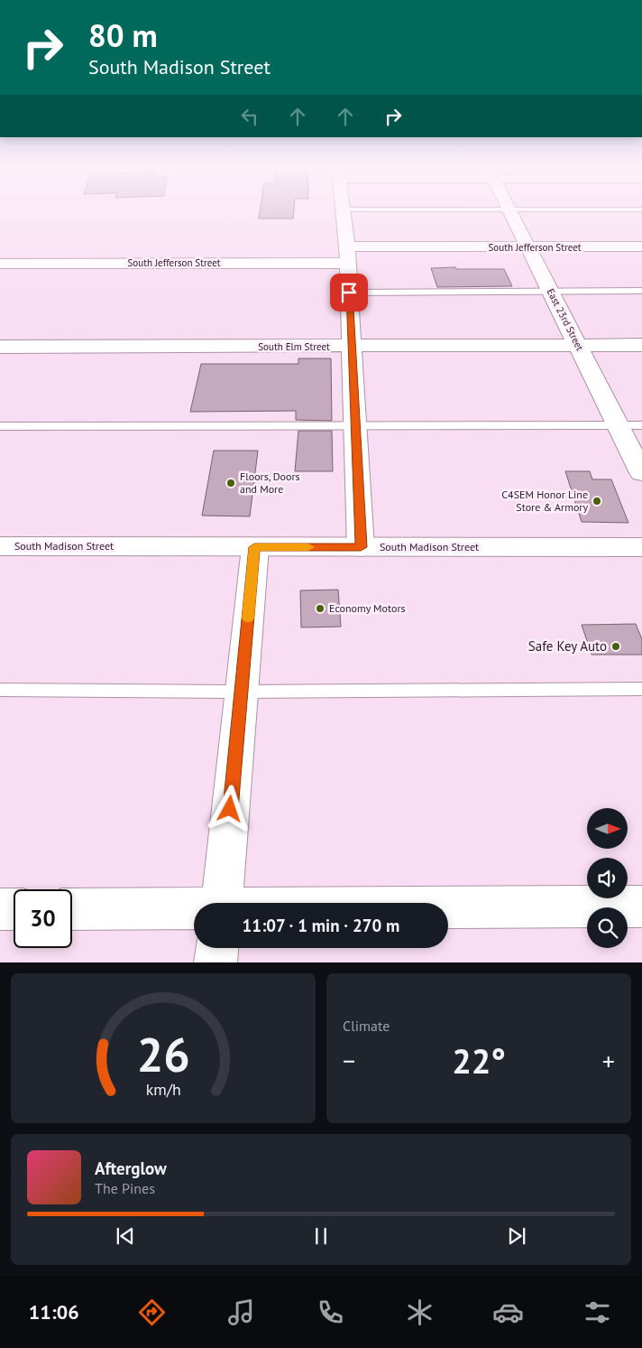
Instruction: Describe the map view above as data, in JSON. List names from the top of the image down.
{
  "streets": {
    "street": [
      "South Jefferson Street",
      "East 23rd Street",
      "South Elm Street",
      "South Madison Street"
    ]
  },
  "crossings": [
    ["South Jefferson Street", "East 23rd Street"],
    ["East 23rd Street", "South Elm Street"]
  ],
  "places": [
    "Floors, Doors and More",
    "C4SEM Honor Line Store & Armory",
    "Economy Motors",
    "Safe Key Auto"
  ],
  "north": "right",
  "page": {
    "turn": ["80 m", "South Madison Street"],
    "limit": "30",
    "trip": "11:07 · 1 min · 270 m",
    "tile": "Climate",
    "heat": ["−", "22°", "+"],
    "song": ["Afterglow", "The Pines"],
    "tabs": "11:06",
    "gauge": ["26", "km/h"]
  }
}
